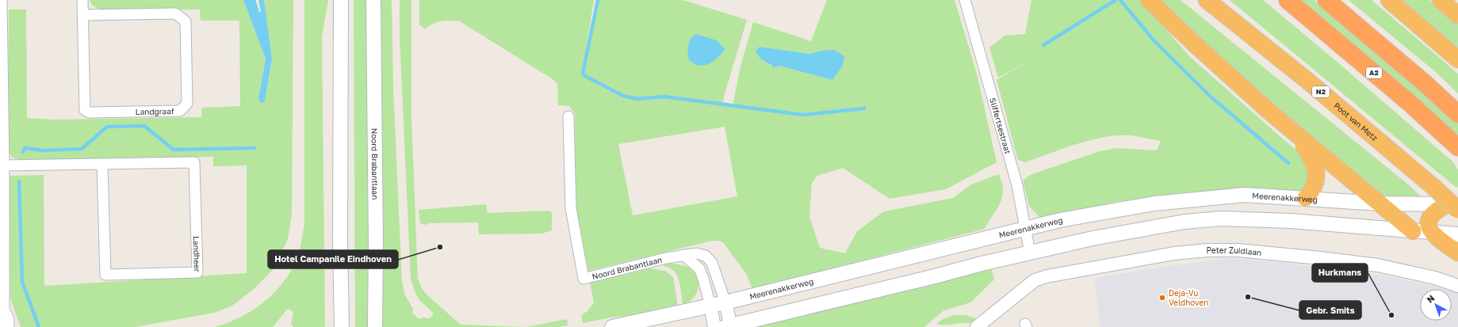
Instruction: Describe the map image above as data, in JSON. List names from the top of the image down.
{
  "streets": {
    "highway": ["A2", "N2", "Poot van Metz"],
    "main road": ["Noord Brabantlaan", "Meerenakkerweg"],
    "street": [
      "Landgraaf",
      "Sliffertsestraat",
      "Landheer",
      "Peter Zuidlaan"
    ]
  },
  "crossings": [
    ["Poot van Metz", "Meerenakkerweg"],
    ["Sliffertsestraat", "Meerenakkerweg"],
    ["Noord Brabantlaan", "Meerenakkerweg"]
  ],
  "places": [
    "Hotel Campanile Eindhoven",
    "Gebr. Smits",
    "Deja-Vu Veldhoven",
    "Hurkmans"
  ],
  "north": "top left"
}
